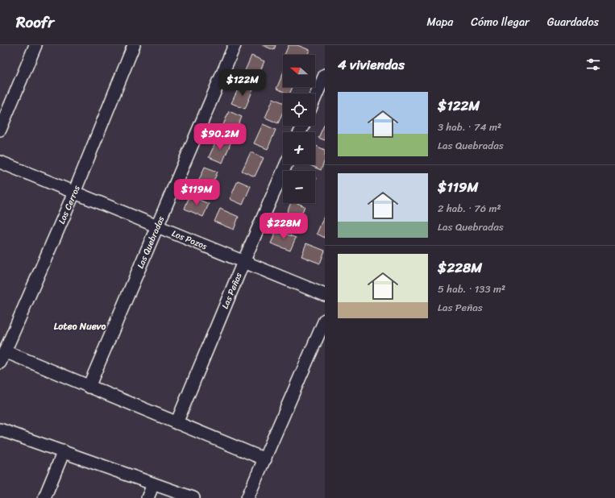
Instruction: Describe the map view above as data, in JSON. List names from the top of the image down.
{
  "streets": {
    "street": [
      "Los Cerros",
      "Los Pozos",
      "Las Quebradas",
      "Las Peñas"
    ]
  },
  "crossings": [
    ["Los Cerros", "Los Pozos"],
    ["Los Pozos", "Las Quebradas"],
    ["Los Pozos", "Las Peñas"]
  ],
  "districts": ["Loteo Nuevo"],
  "north": "left",
  "page": {
    "header": "Roofr",
    "nav": ["Mapa", "Cómo llegar", "Guardados"],
    "heading": "4 viviendas",
    "map_buttons": ["+", "−"],
    "price": [
      "$122M",
      "$90.2M",
      "$119M",
      "$228M"
    ],
    "list": [
      {
        "name": "$122M",
        "note": "3 hab. · 74 m² · Las Quebradas"
      },
      {
        "name": "$119M",
        "note": "2 hab. · 76 m² · Las Quebradas"
      },
      {
        "name": "$228M",
        "note": "5 hab. · 133 m² · Las Peñas"
      }
    ]
  }
}
